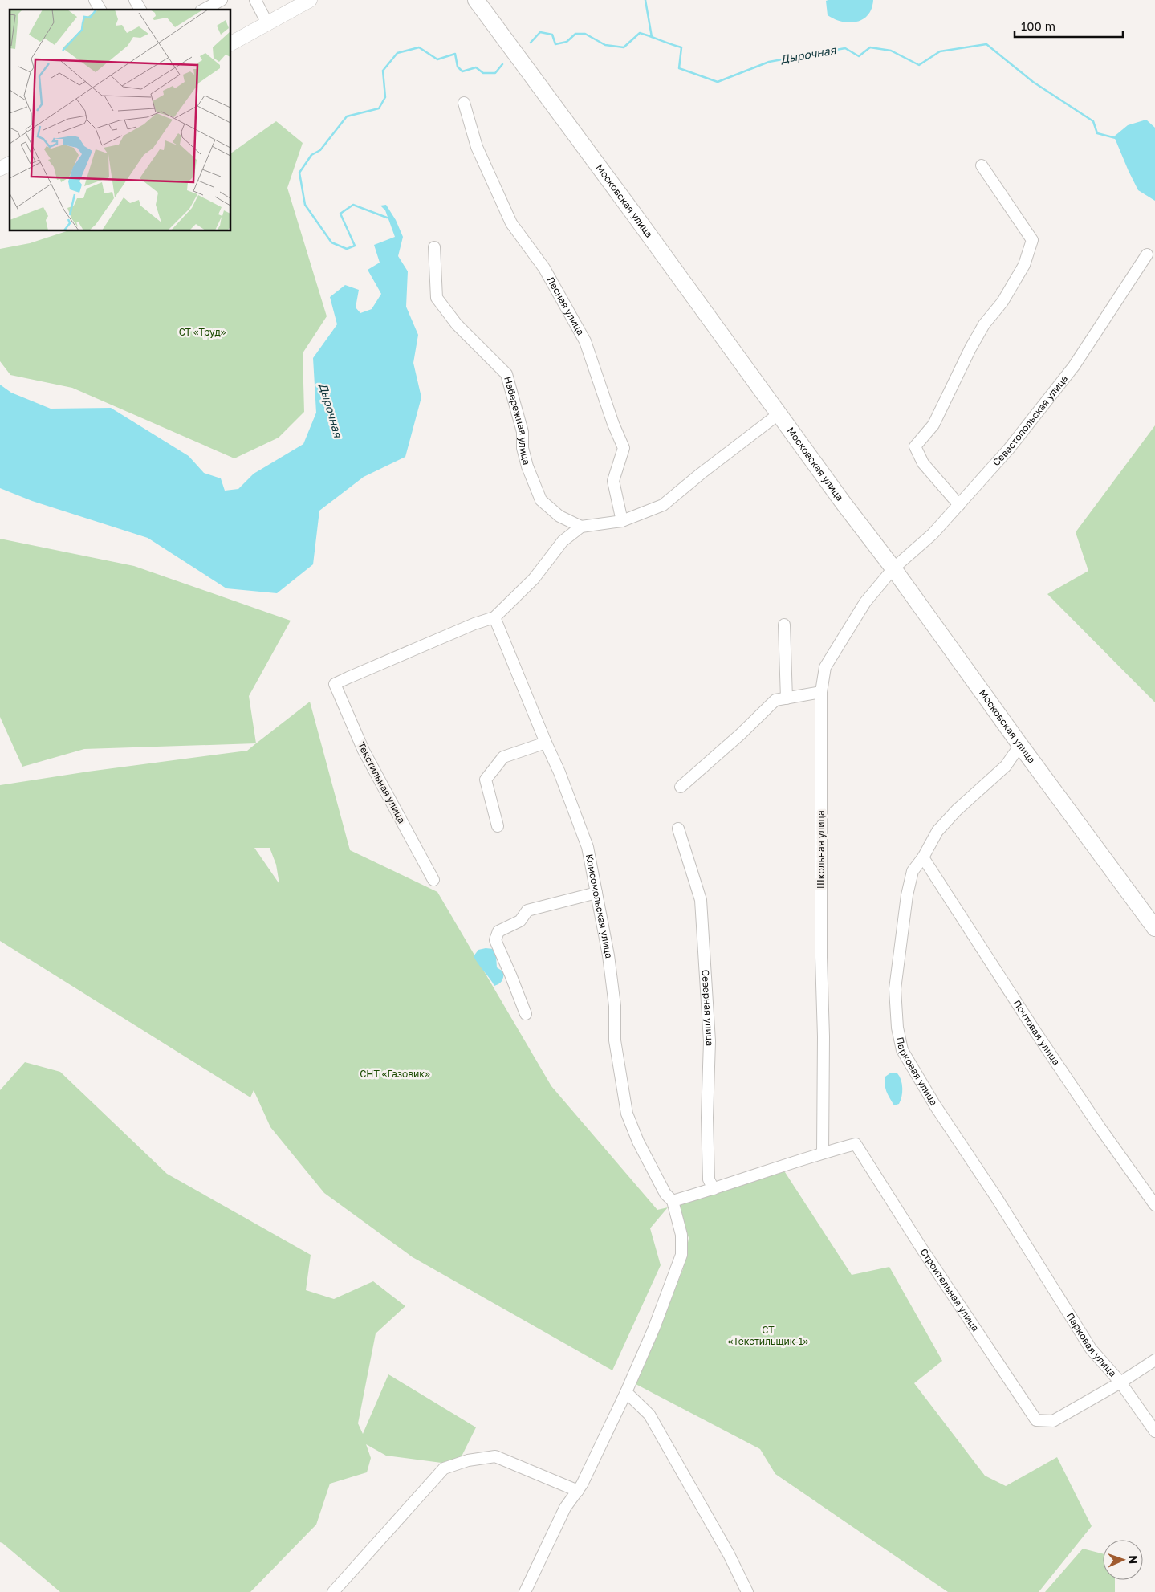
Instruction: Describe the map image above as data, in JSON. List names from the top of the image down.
{
  "streets": {
    "highway": ["Московская улица"],
    "street": [
      "Лесная улица",
      "Севастопольская улица",
      "Набережная улица",
      "Текстильная улица",
      "Школьная улица",
      "Комсомольская улица",
      "Северная улица",
      "Почтовая улица",
      "Парковая улица",
      "Строительная улица"
    ]
  },
  "crossings": [
    ["Московская улица", "Севастопольская улица"],
    ["Московская улица", "Школьная улица"],
    ["Московская улица", "Парковая улица"],
    ["Севастопольская улица", "Школьная улица"],
    ["Текстильная улица", "Комсомольская улица"],
    ["Школьная улица", "Строительная улица"],
    ["Почтовая улица", "Парковая улица"],
    ["Парковая улица", "Строительная улица"]
  ],
  "water": ["Дырочная"],
  "parks": ["СТ «Труд»", "СНТ «Газовик»", "СТ «Текстильщик-1»"],
  "scale_bar": "100 m",
  "north": "right"
}
